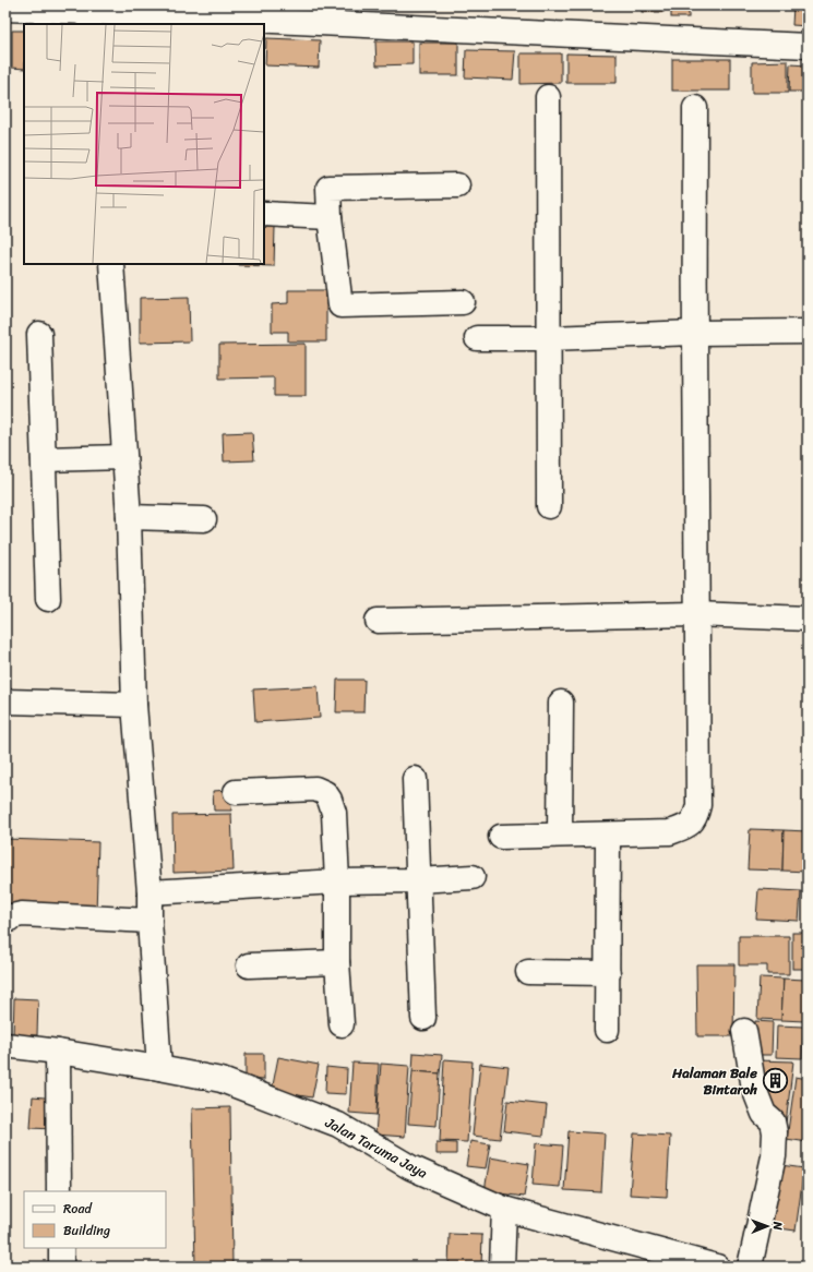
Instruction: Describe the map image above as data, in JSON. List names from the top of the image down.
{
  "streets": {
    "street": ["Jalan Taruma Jaya"]
  },
  "places": {
    "building": ["Halaman Bale Bintaroh"]
  },
  "legend": ["Road", "Building"],
  "north": "right"
}
